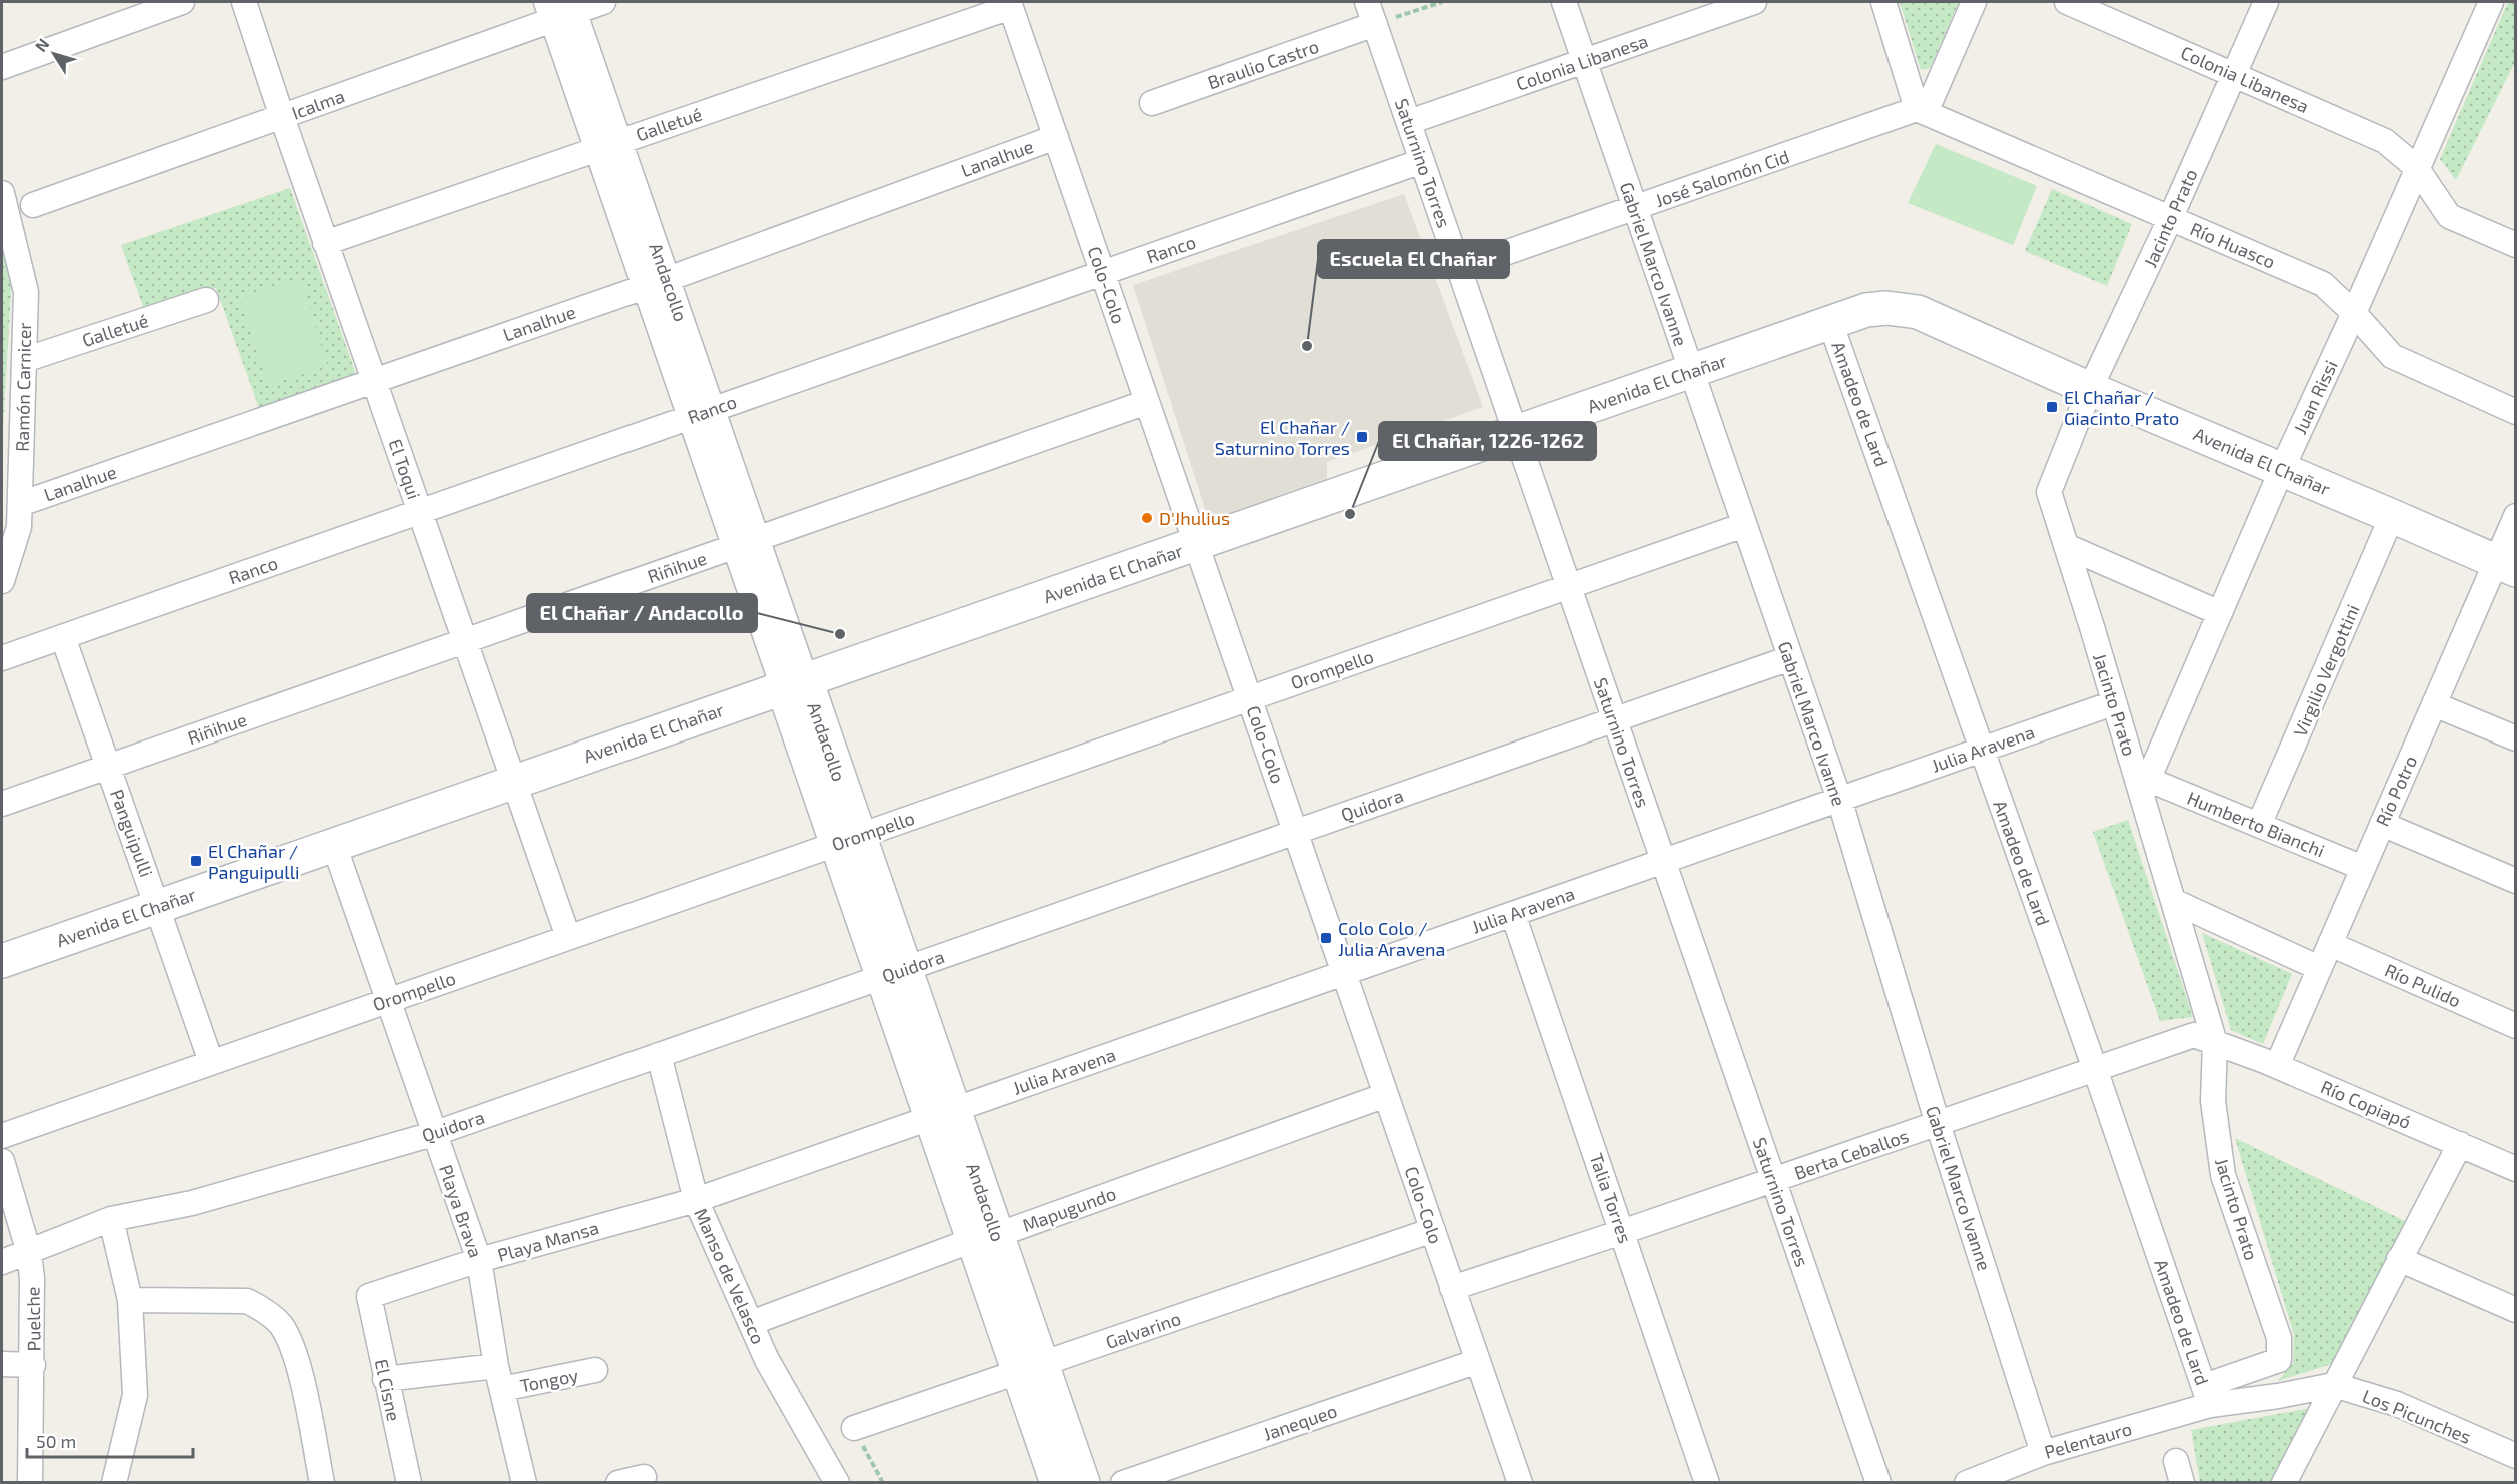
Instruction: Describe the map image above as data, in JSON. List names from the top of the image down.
{
  "streets": {
    "street": [
      "Colonia Libanesa",
      "Braulio Castro",
      "Icalma",
      "Galletué",
      "Lanalhue",
      "Saturnino Torres",
      "José Salomón Cid",
      "Jacinto Prato",
      "Río Huasco",
      "Ranco",
      "Gabriel Marco Ivanne",
      "Andacollo",
      "Colo-Colo",
      "Avenida El Chañar",
      "Ramón Carnicer",
      "Juan Rissi",
      "Amadeo de Lard",
      "El Toqui",
      "Riñihue",
      "Orompello",
      "Virgilio Vergottini",
      "Julia Aravena",
      "Río Potro",
      "Quidora",
      "Humberto Bianchi",
      "Panguipulli",
      "Río Pulido",
      "Río Copiapó",
      "Berta Ceballos",
      "Talia Torres",
      "Mapugundo",
      "Playa Brava",
      "Playa Mansa",
      "Manso de Velasco",
      "Puelche",
      "Galvarino",
      "Tongoy",
      "El Cisne",
      "Los Picunches",
      "Janequeo",
      "Pelentauro"
    ]
  },
  "crossings": [
    ["Colonia Libanesa", "Saturnino Torres"],
    ["Colonia Libanesa", "Jacinto Prato"],
    ["Colonia Libanesa", "Gabriel Marco Ivanne"],
    ["Colonia Libanesa", "Juan Rissi"],
    ["Braulio Castro", "Saturnino Torres"],
    ["Icalma", "Andacollo"],
    ["Icalma", "El Toqui"],
    ["Galletué", "Andacollo"],
    ["Galletué", "Colo-Colo"],
    ["Galletué", "Ramón Carnicer"],
    ["Galletué", "El Toqui"],
    ["Lanalhue", "Andacollo"],
    ["Lanalhue", "Colo-Colo"],
    ["Lanalhue", "Ramón Carnicer"],
    ["Lanalhue", "El Toqui"],
    ["Saturnino Torres", "José Salomón Cid"],
    ["Saturnino Torres", "Ranco"],
    ["Saturnino Torres", "Avenida El Chañar"],
    ["Saturnino Torres", "Orompello"],
    ["Saturnino Torres", "Julia Aravena"],
    ["Saturnino Torres", "Quidora"],
    ["Saturnino Torres", "Berta Ceballos"],
    ["José Salomón Cid", "Río Huasco"],
    ["José Salomón Cid", "Gabriel Marco Ivanne"],
    ["Jacinto Prato", "Río Huasco"],
    ["Jacinto Prato", "Avenida El Chañar"],
    ["Jacinto Prato", "Juan Rissi"],
    ["Jacinto Prato", "Amadeo de Lard"],
    ["Jacinto Prato", "Julia Aravena"],
    ["Jacinto Prato", "Humberto Bianchi"],
    ["Jacinto Prato", "Río Copiapó"],
    ["Jacinto Prato", "Berta Ceballos"],
    ["Jacinto Prato", "Los Picunches"],
    ["Jacinto Prato", "Pelentauro"],
    ["Río Huasco", "Juan Rissi"],
    ["Ranco", "Andacollo"],
    ["Ranco", "Colo-Colo"],
    ["Ranco", "El Toqui"],
    ["Ranco", "Panguipulli"],
    ["Gabriel Marco Ivanne", "Avenida El Chañar"],
    ["Gabriel Marco Ivanne", "Orompello"],
    ["Gabriel Marco Ivanne", "Julia Aravena"],
    ["Gabriel Marco Ivanne", "Quidora"],
    ["Gabriel Marco Ivanne", "Berta Ceballos"],
    ["Gabriel Marco Ivanne", "Pelentauro"],
    ["Andacollo", "Avenida El Chañar"],
    ["Andacollo", "Riñihue"],
    ["Andacollo", "Orompello"],
    ["Andacollo", "Julia Aravena"],
    ["Andacollo", "Quidora"],
    ["Andacollo", "Mapugundo"],
    ["Andacollo", "Galvarino"],
    ["Colo-Colo", "Avenida El Chañar"],
    ["Colo-Colo", "Riñihue"],
    ["Colo-Colo", "Orompello"],
    ["Colo-Colo", "Julia Aravena"],
    ["Colo-Colo", "Quidora"],
    ["Colo-Colo", "Berta Ceballos"],
    ["Colo-Colo", "Mapugundo"],
    ["Colo-Colo", "Galvarino"],
    ["Colo-Colo", "Janequeo"],
    ["Avenida El Chañar", "Juan Rissi"],
    ["Avenida El Chañar", "Amadeo de Lard"],
    ["Avenida El Chañar", "El Toqui"],
    ["Avenida El Chañar", "Virgilio Vergottini"],
    ["Avenida El Chañar", "Río Potro"],
    ["Avenida El Chañar", "Panguipulli"],
    ["Avenida El Chañar", "Playa Brava"],
    ["Juan Rissi", "Humberto Bianchi"],
    ["Amadeo de Lard", "Julia Aravena"],
    ["Amadeo de Lard", "Berta Ceballos"],
    ["Amadeo de Lard", "Los Picunches"],
    ["Amadeo de Lard", "Pelentauro"],
    ["El Toqui", "Riñihue"],
    ["El Toqui", "Orompello"],
    ["Riñihue", "Panguipulli"],
    ["Orompello", "Panguipulli"],
    ["Orompello", "Playa Brava"],
    ["Virgilio Vergottini", "Humberto Bianchi"],
    ["Julia Aravena", "Talia Torres"],
    ["Julia Aravena", "Playa Mansa"],
    ["Julia Aravena", "Manso de Velasco"],
    ["Río Potro", "Humberto Bianchi"],
    ["Río Potro", "Río Pulido"],
    ["Río Potro", "Río Copiapó"],
    ["Quidora", "Playa Brava"],
    ["Quidora", "Manso de Velasco"],
    ["Quidora", "Puelche"],
    ["Río Copiapó", "Berta Ceballos"],
    ["Berta Ceballos", "Talia Torres"],
    ["Mapugundo", "Manso de Velasco"],
    ["Playa Brava", "Playa Mansa"],
    ["Playa Brava", "Tongoy"],
    ["Playa Mansa", "Manso de Velasco"],
    ["Playa Mansa", "El Cisne"],
    ["Tongoy", "El Cisne"],
    ["Los Picunches", "Pelentauro"]
  ],
  "places": {
    "other": [
      "Escuela El Chañar",
      "El Chañar, 1226-1262",
      "D'Jhulius",
      "El Chañar / Andacollo"
    ],
    "transit": [
      "El Chañar / Giacinto Prato",
      "El Chañar / Saturnino Torres",
      "El Chañar / Panguipulli",
      "Colo Colo / Julia Aravena"
    ]
  },
  "scale_bar": "50 m",
  "north": "top left"
}
